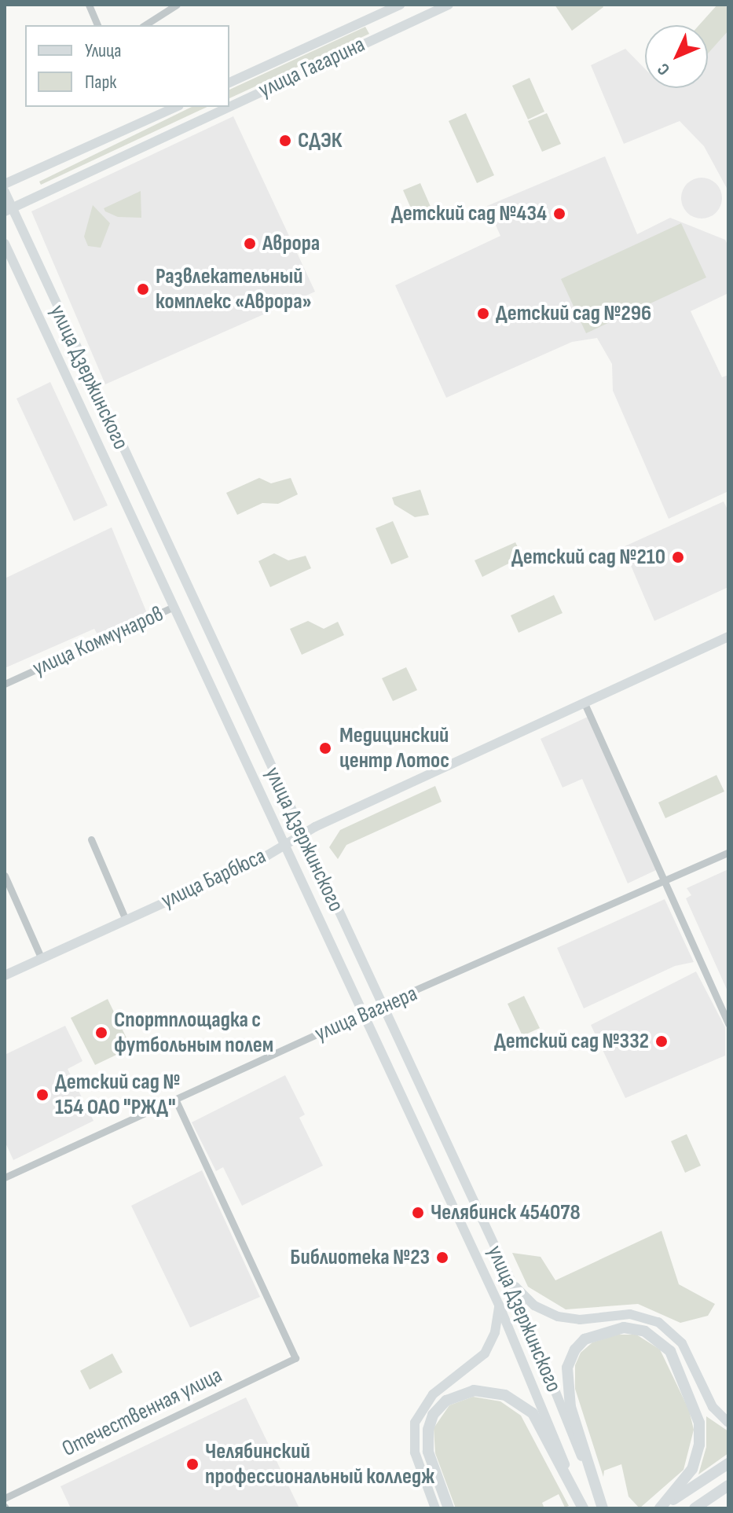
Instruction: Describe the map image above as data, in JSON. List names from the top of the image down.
{
  "streets": {
    "main road": [
      "улица Гагарина",
      "улица Дзержинского",
      "улица Коммунаров",
      "улица Барбюса",
      "улица Вагнера"
    ],
    "street": ["Отечественная улица"]
  },
  "crossings": [
    ["улица Гагарина", "улица Дзержинского"],
    ["улица Дзержинского", "улица Коммунаров"],
    ["улица Дзержинского", "улица Барбюса"],
    ["улица Дзержинского", "улица Вагнера"],
    ["улица Вагнера", "Отечественная улица"]
  ],
  "places": [
    "СДЭК",
    "Детский сад №434",
    "Аврора",
    "Развлекательный комплекс «Аврора»",
    "Детский сад №296",
    "Детский сад №210",
    "Медицинский центр Лотос",
    "Спортплощадка с футбольным полем",
    "Детский cад №332",
    "Детский сад № 154 ОАО \"РЖД\"",
    "Челябинск 454078",
    "Библиотека №23",
    "Челябинский профессиональный колледж"
  ],
  "legend": ["Улица", "Парк"],
  "north": "bottom left"
}
